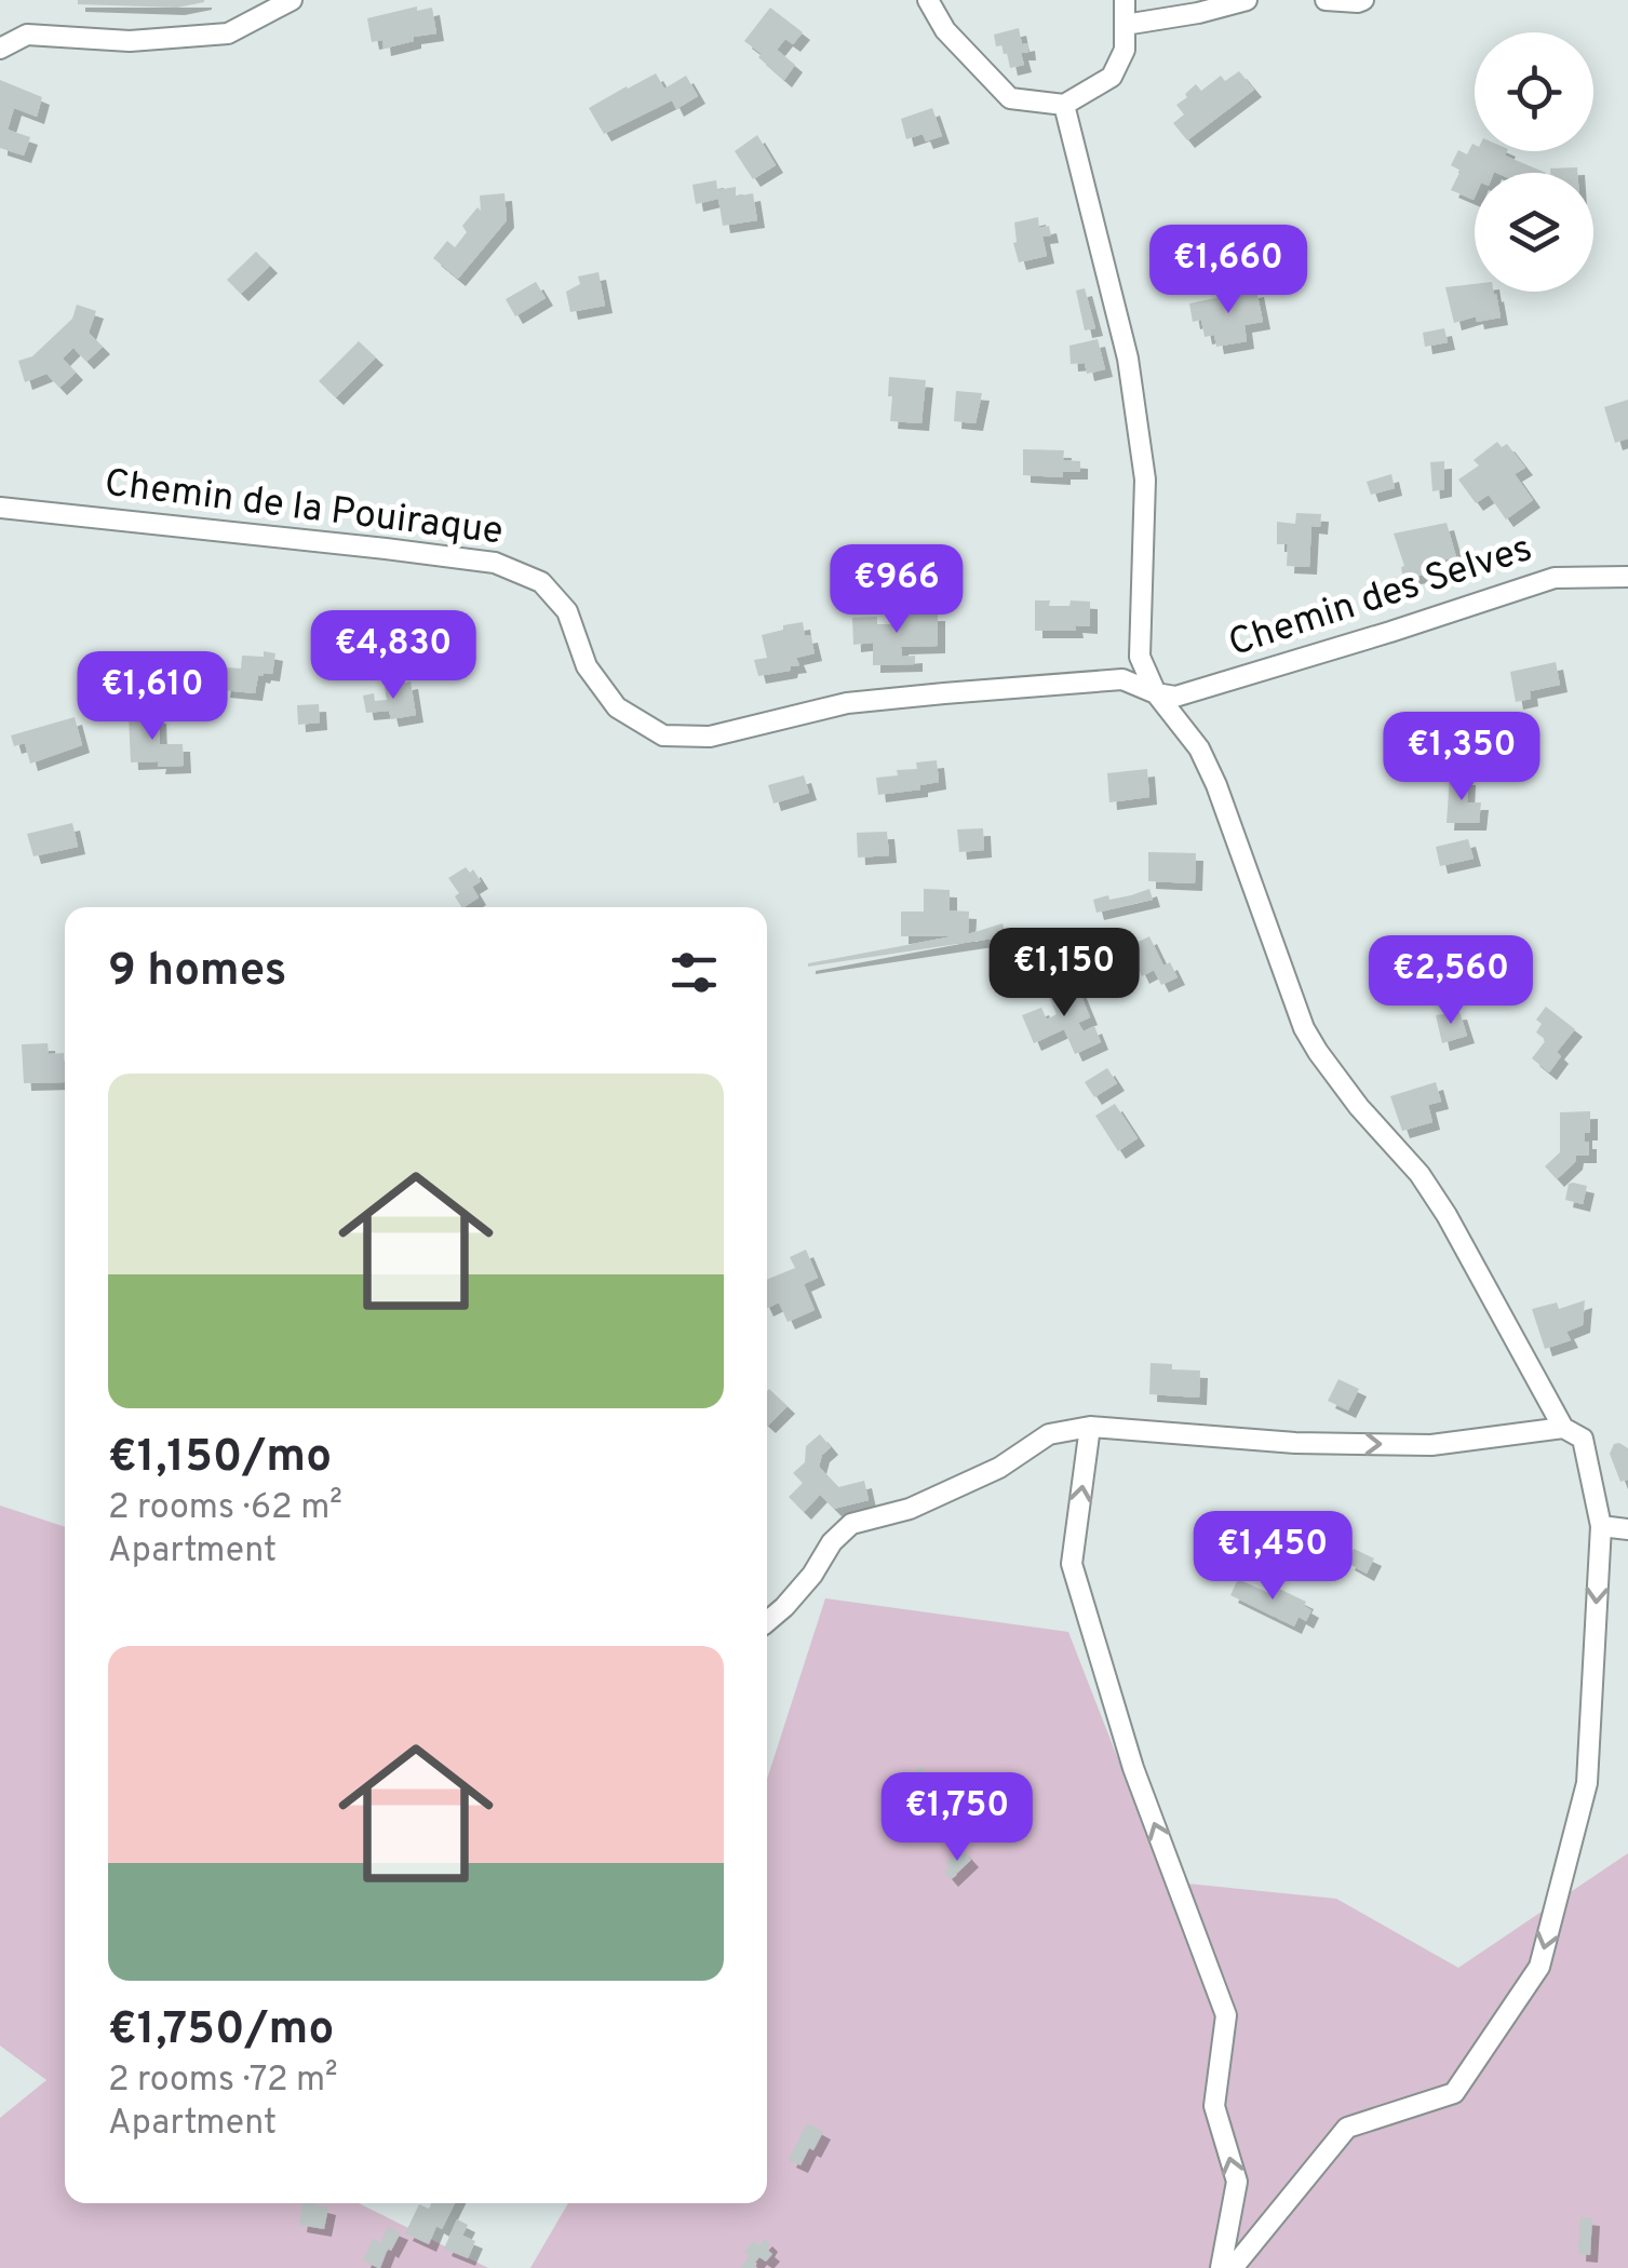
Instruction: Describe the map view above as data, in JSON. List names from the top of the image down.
{
  "streets": {
    "street": ["Chemin de la Pouiraque", "Chemin des Selves"]
  },
  "crossings": [
    ["Chemin de la Pouiraque", "Chemin des Selves"]
  ],
  "page": {
    "price": [
      "€1,660",
      "€966",
      "€4,830",
      "€1,610",
      "€1,350",
      "€1,150",
      "€2,560",
      "€1,450",
      "€1,750"
    ],
    "heading": "9 homes",
    "list": [
      {
        "name": "€1,150/mo",
        "note": "2 rooms · 62 m² · Apartment"
      },
      {
        "name": "€1,750/mo",
        "note": "2 rooms · 72 m² · Apartment"
      }
    ]
  }
}
